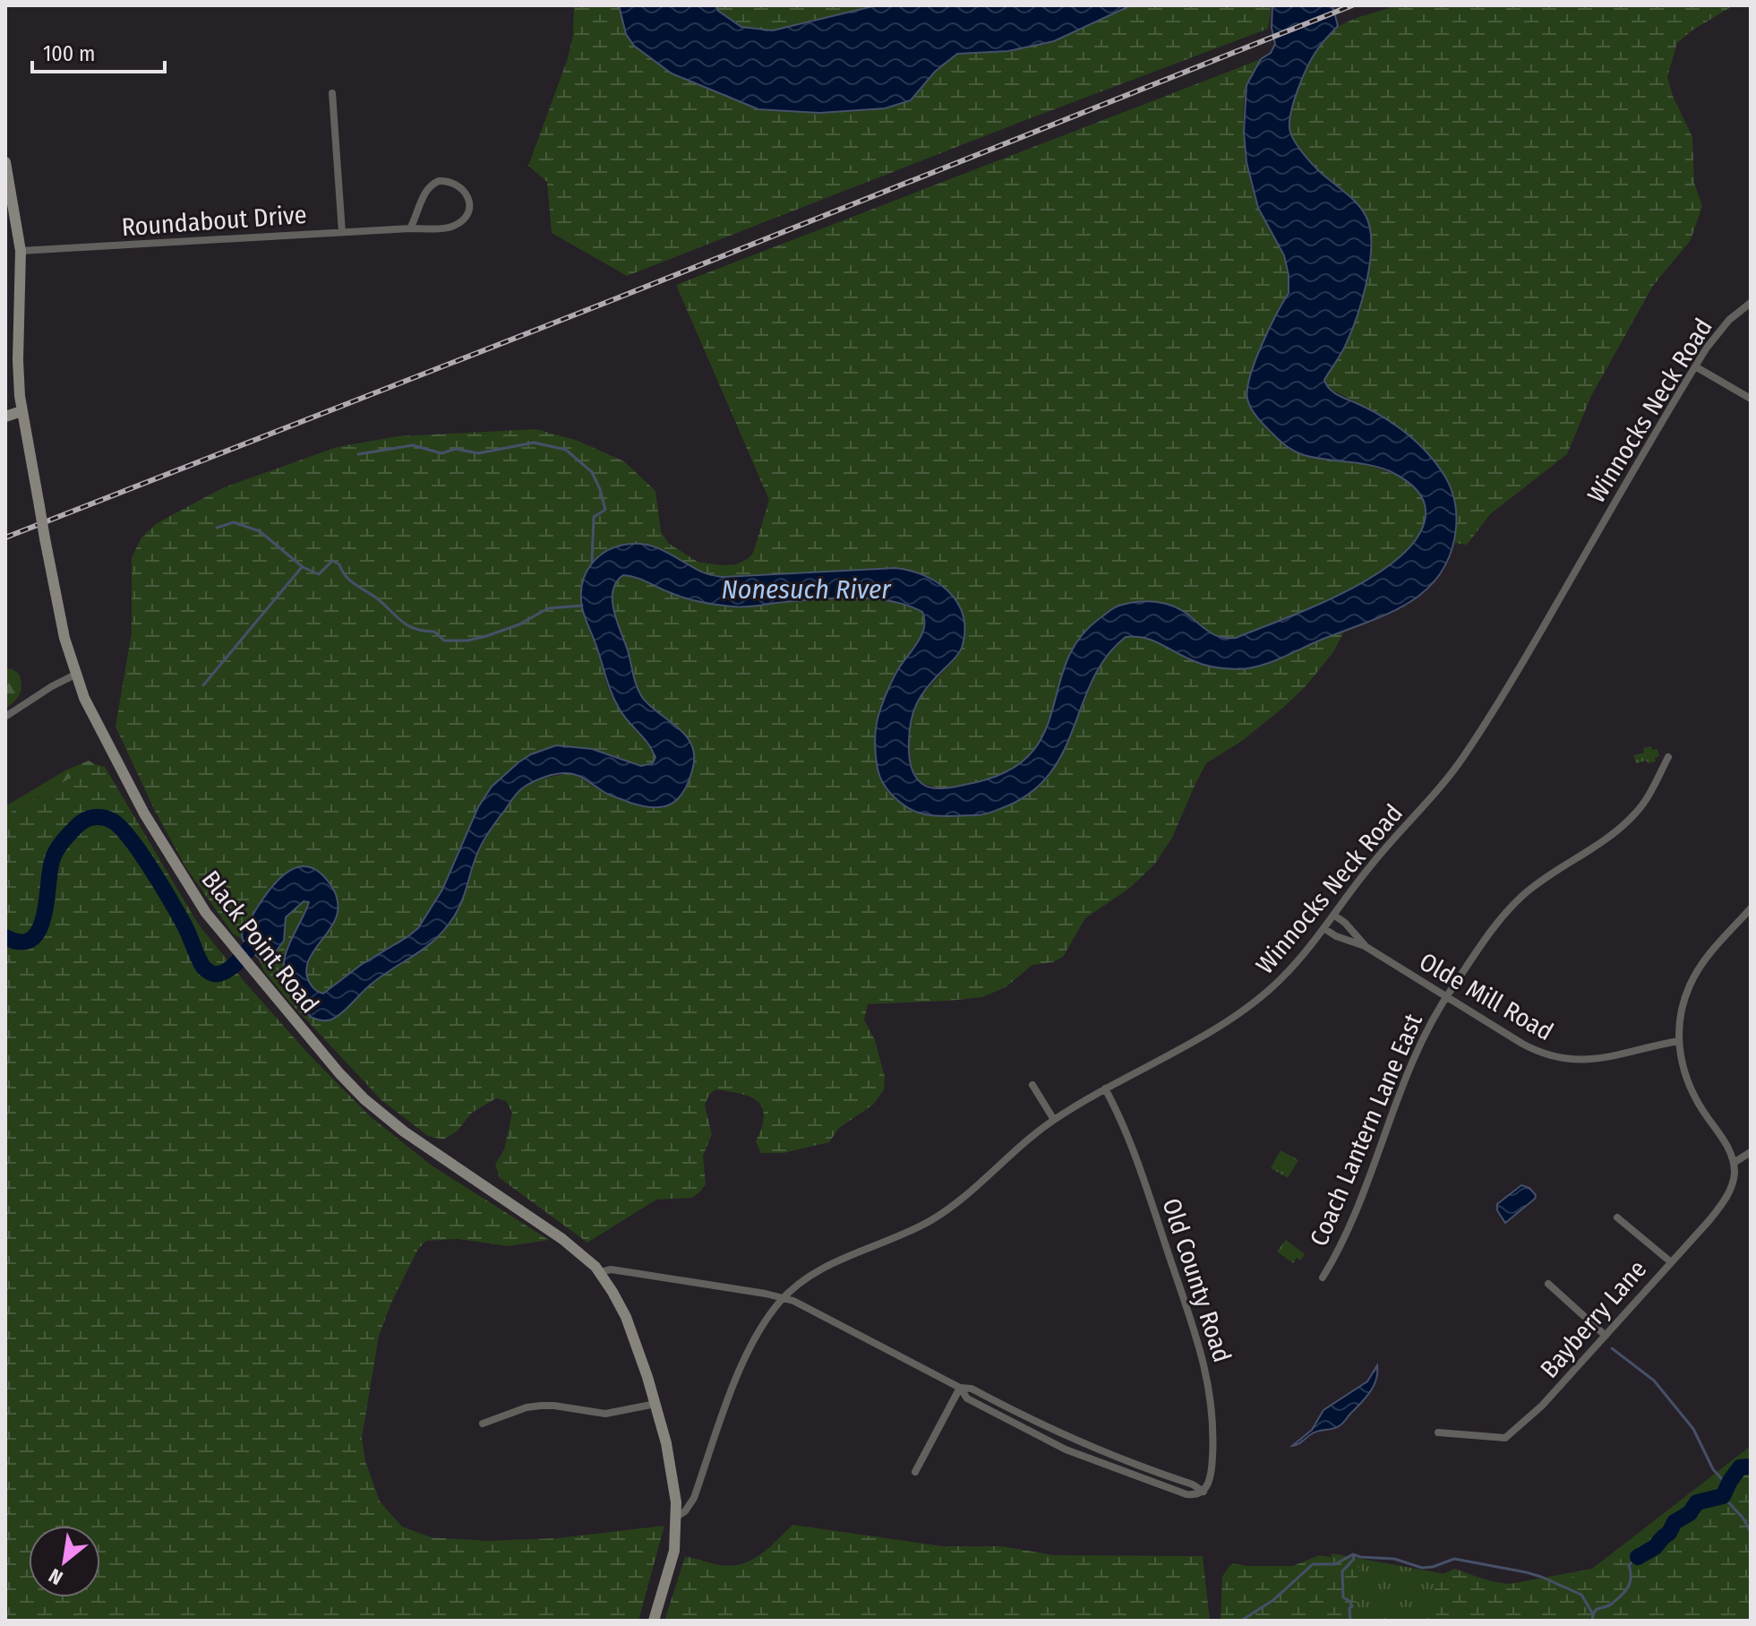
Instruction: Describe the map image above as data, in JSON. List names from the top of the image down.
{
  "streets": {
    "main road": ["Black Point Road"],
    "street": [
      "Roundabout Drive",
      "Winnocks Neck Road",
      "Olde Mill Road",
      "Coach Lantern Lane East",
      "Old County Road",
      "Bayberry Lane"
    ]
  },
  "crossings": [
    ["Roundabout Drive", "Black Point Road"],
    ["Winnocks Neck Road", "Black Point Road"],
    ["Winnocks Neck Road", "Olde Mill Road"],
    ["Winnocks Neck Road", "Old County Road"],
    ["Black Point Road", "Old County Road"],
    ["Olde Mill Road", "Coach Lantern Lane East"]
  ],
  "water": ["Nonesuch River"],
  "scale_bar": "100 m",
  "north": "bottom left"
}
